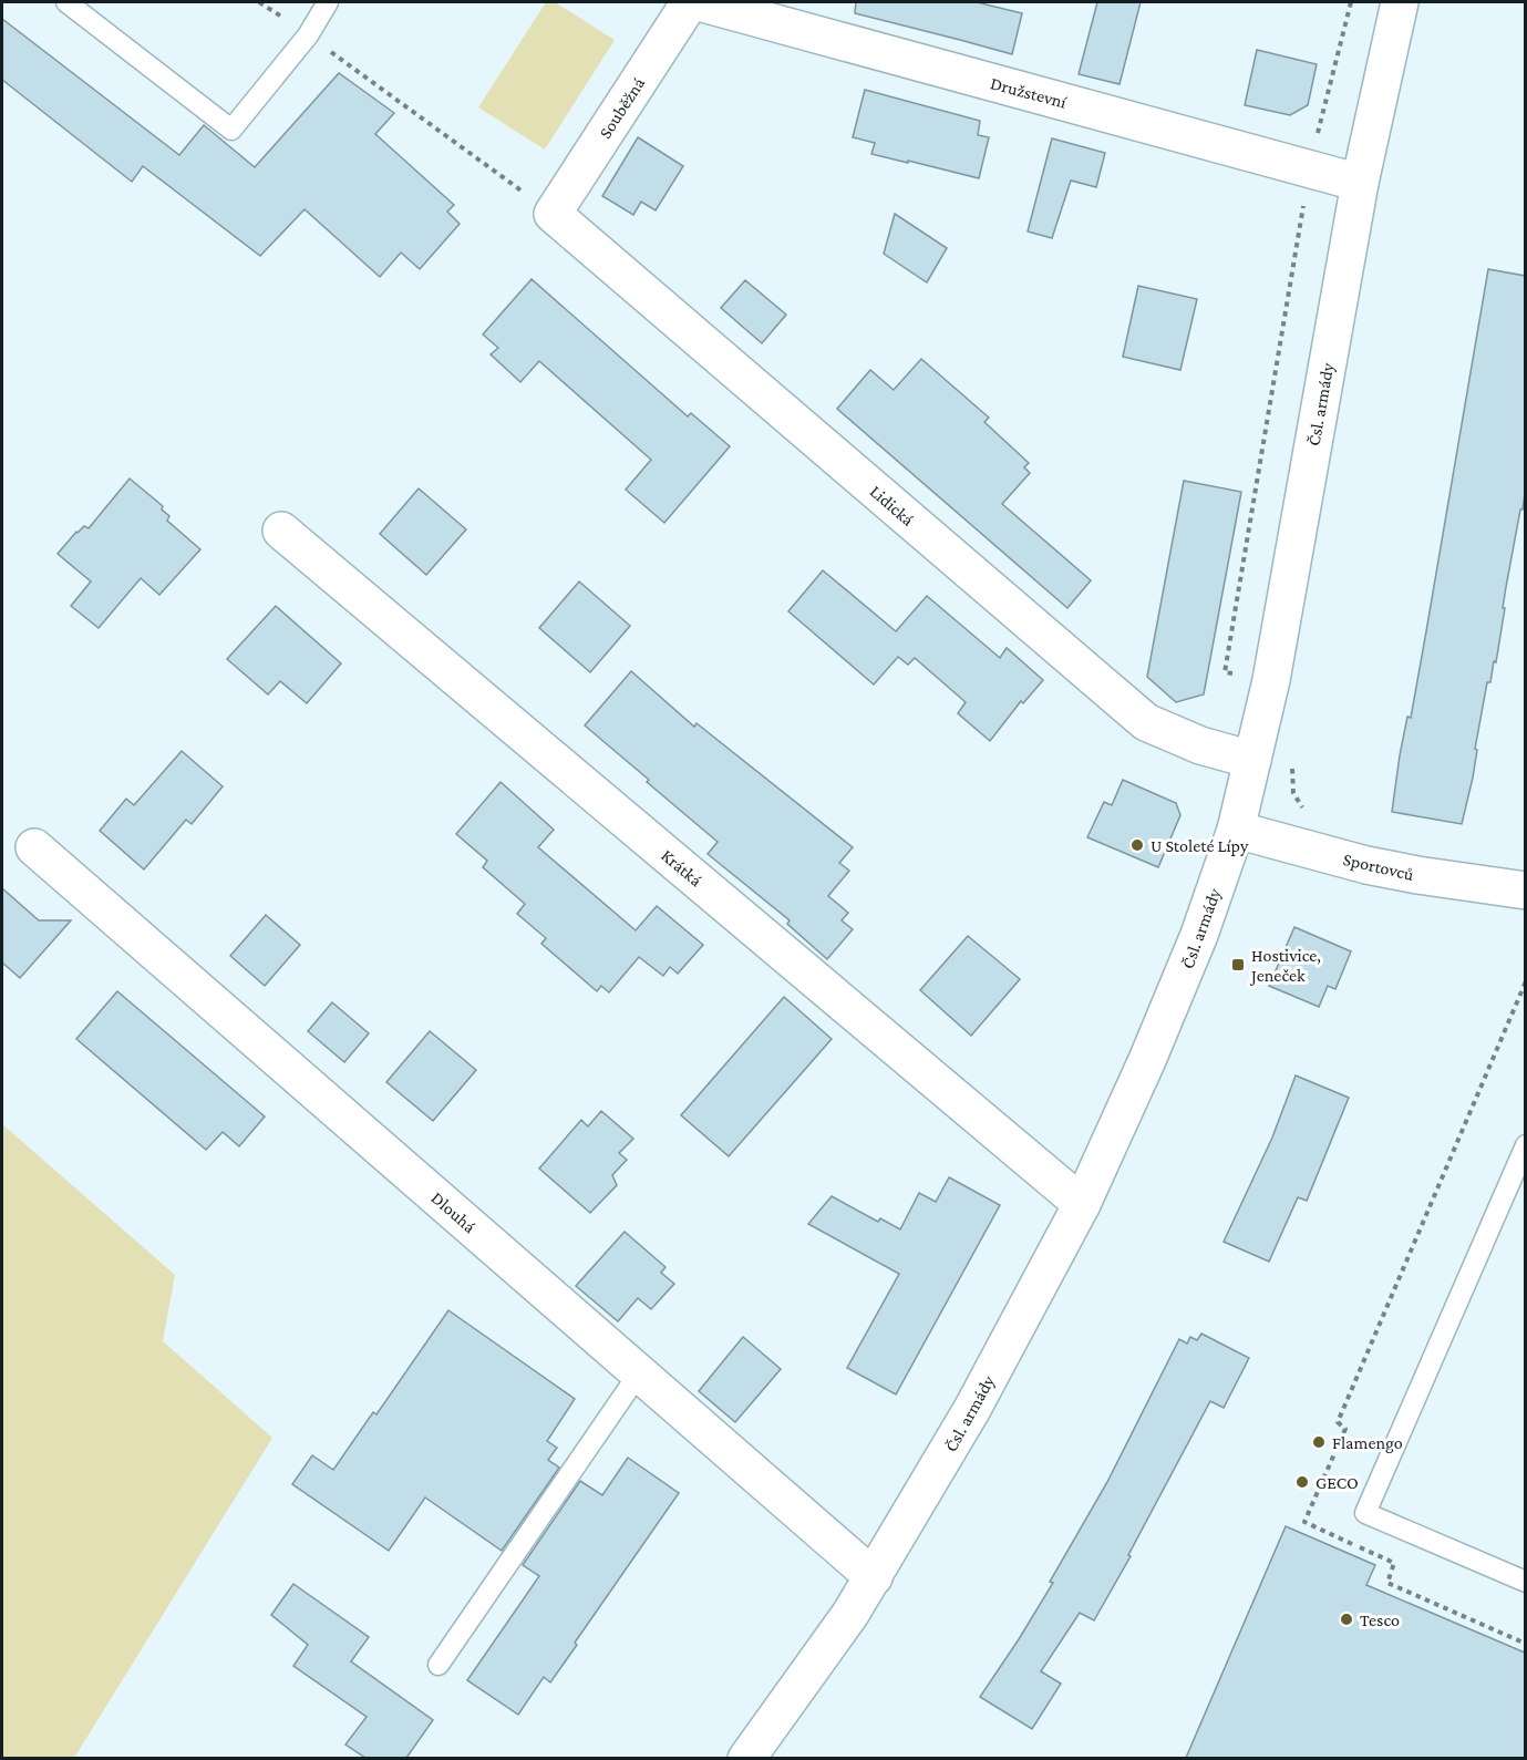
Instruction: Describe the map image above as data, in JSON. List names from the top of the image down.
{
  "streets": {
    "street": [
      "Družstevní",
      "Souběžná",
      "Čsl. armády",
      "Lidická",
      "Sportovců",
      "Krátká",
      "Dlouhá"
    ]
  },
  "crossings": [
    ["Družstevní", "Čsl. armády"],
    ["Souběžná", "Lidická"],
    ["Čsl. armády", "Lidická"],
    ["Čsl. armády", "Sportovců"],
    ["Čsl. armády", "Krátká"],
    ["Čsl. armády", "Dlouhá"]
  ],
  "places": {
    "other": [
      "U Stoleté Lípy",
      "Flamengo",
      "GECO",
      "Tesco"
    ],
    "transit": ["Hostivice, Jeneček"]
  }
}
